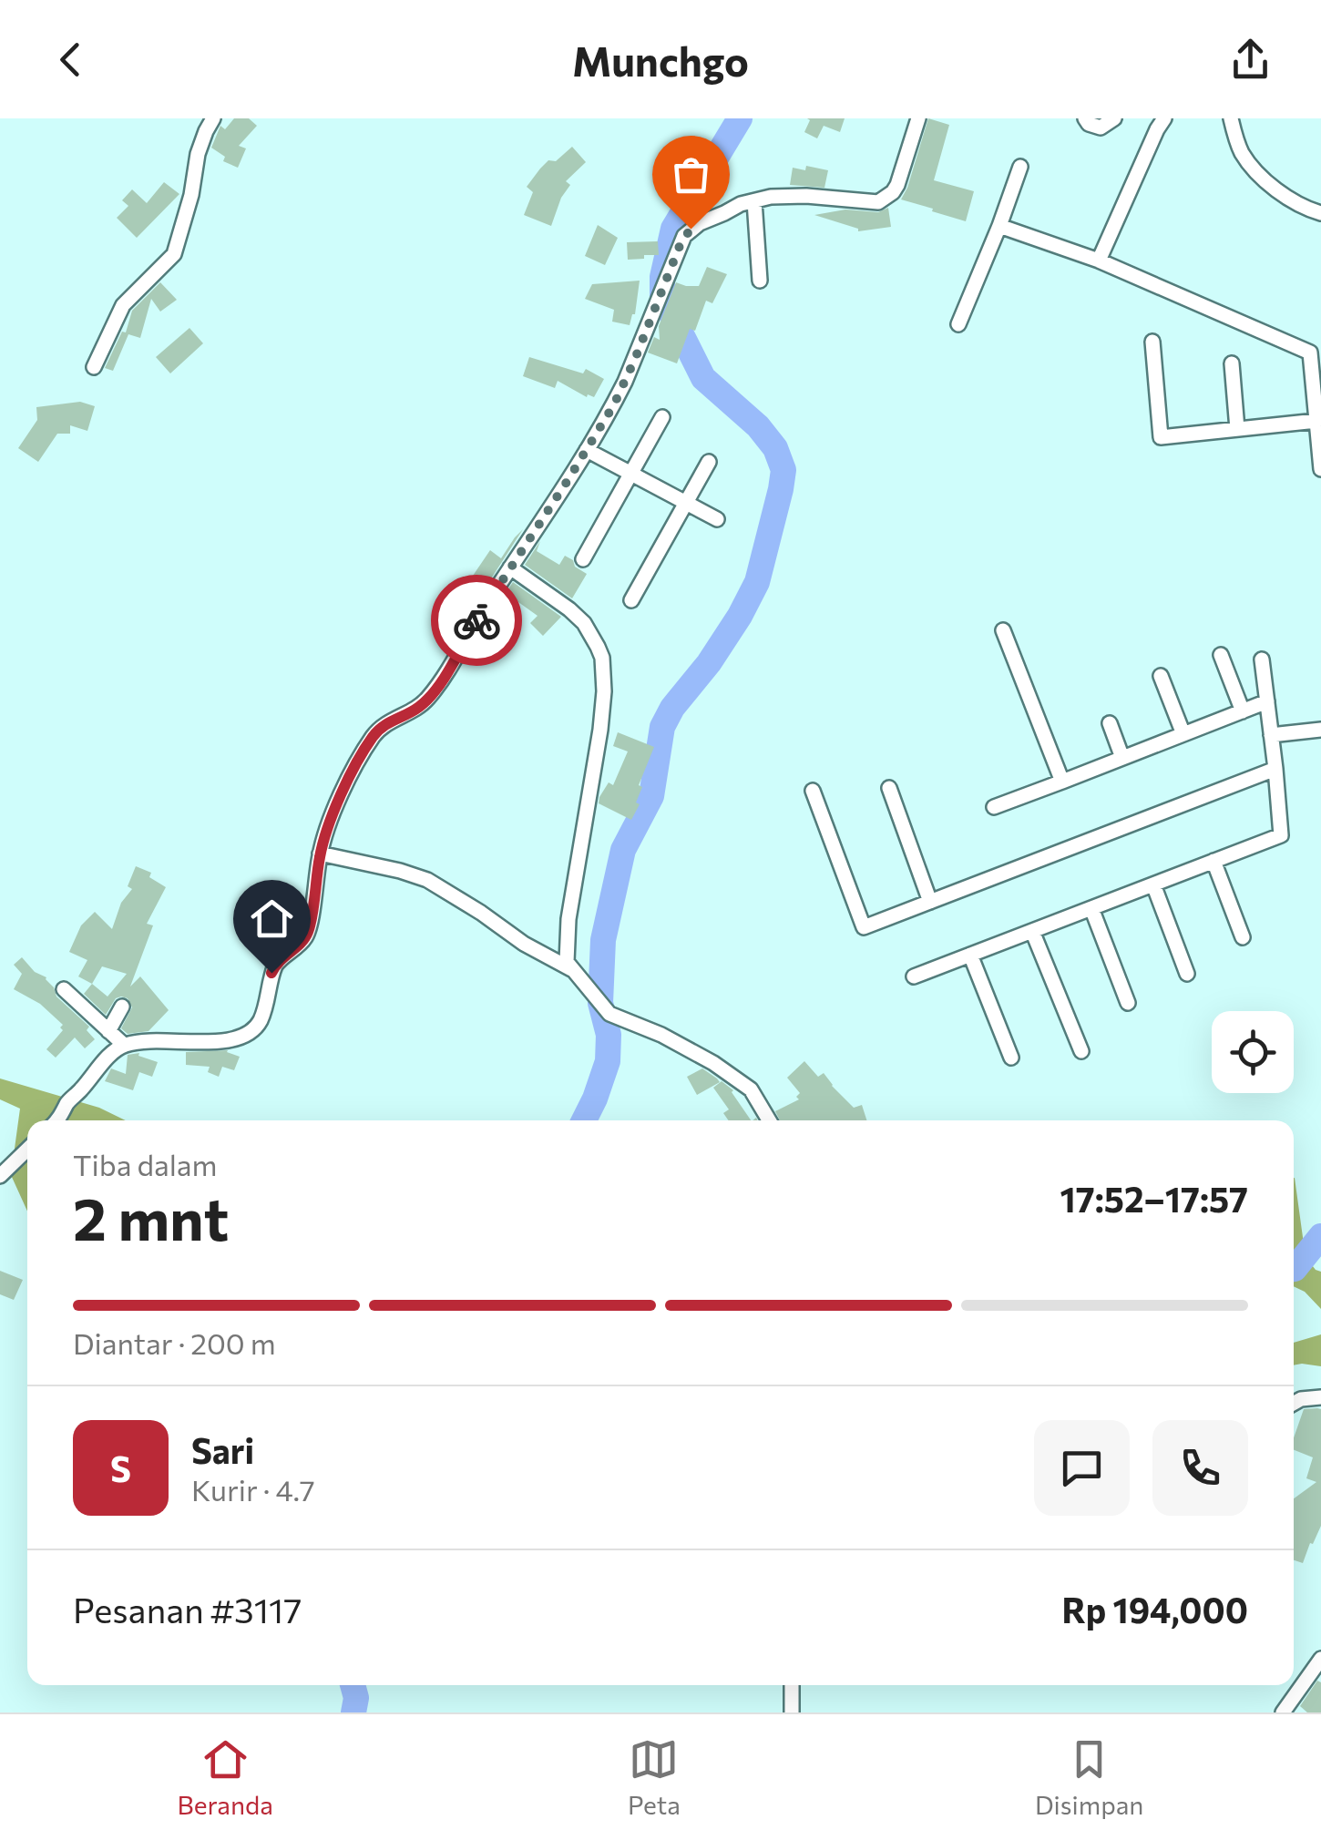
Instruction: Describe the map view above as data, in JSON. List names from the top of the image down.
{
  "page": {
    "header": "Munchgo",
    "heading": ["2 mnt", "Tiba dalam", "17:52–17:57"],
    "panel": [
      "Sari",
      "Kurir · 4.7",
      "Pesanan #3117",
      "Rp 194,000"
    ],
    "bar": "Diantar · 200 m",
    "round": "S",
    "tabs": ["Beranda", "Peta", "Disimpan"]
  }
}
